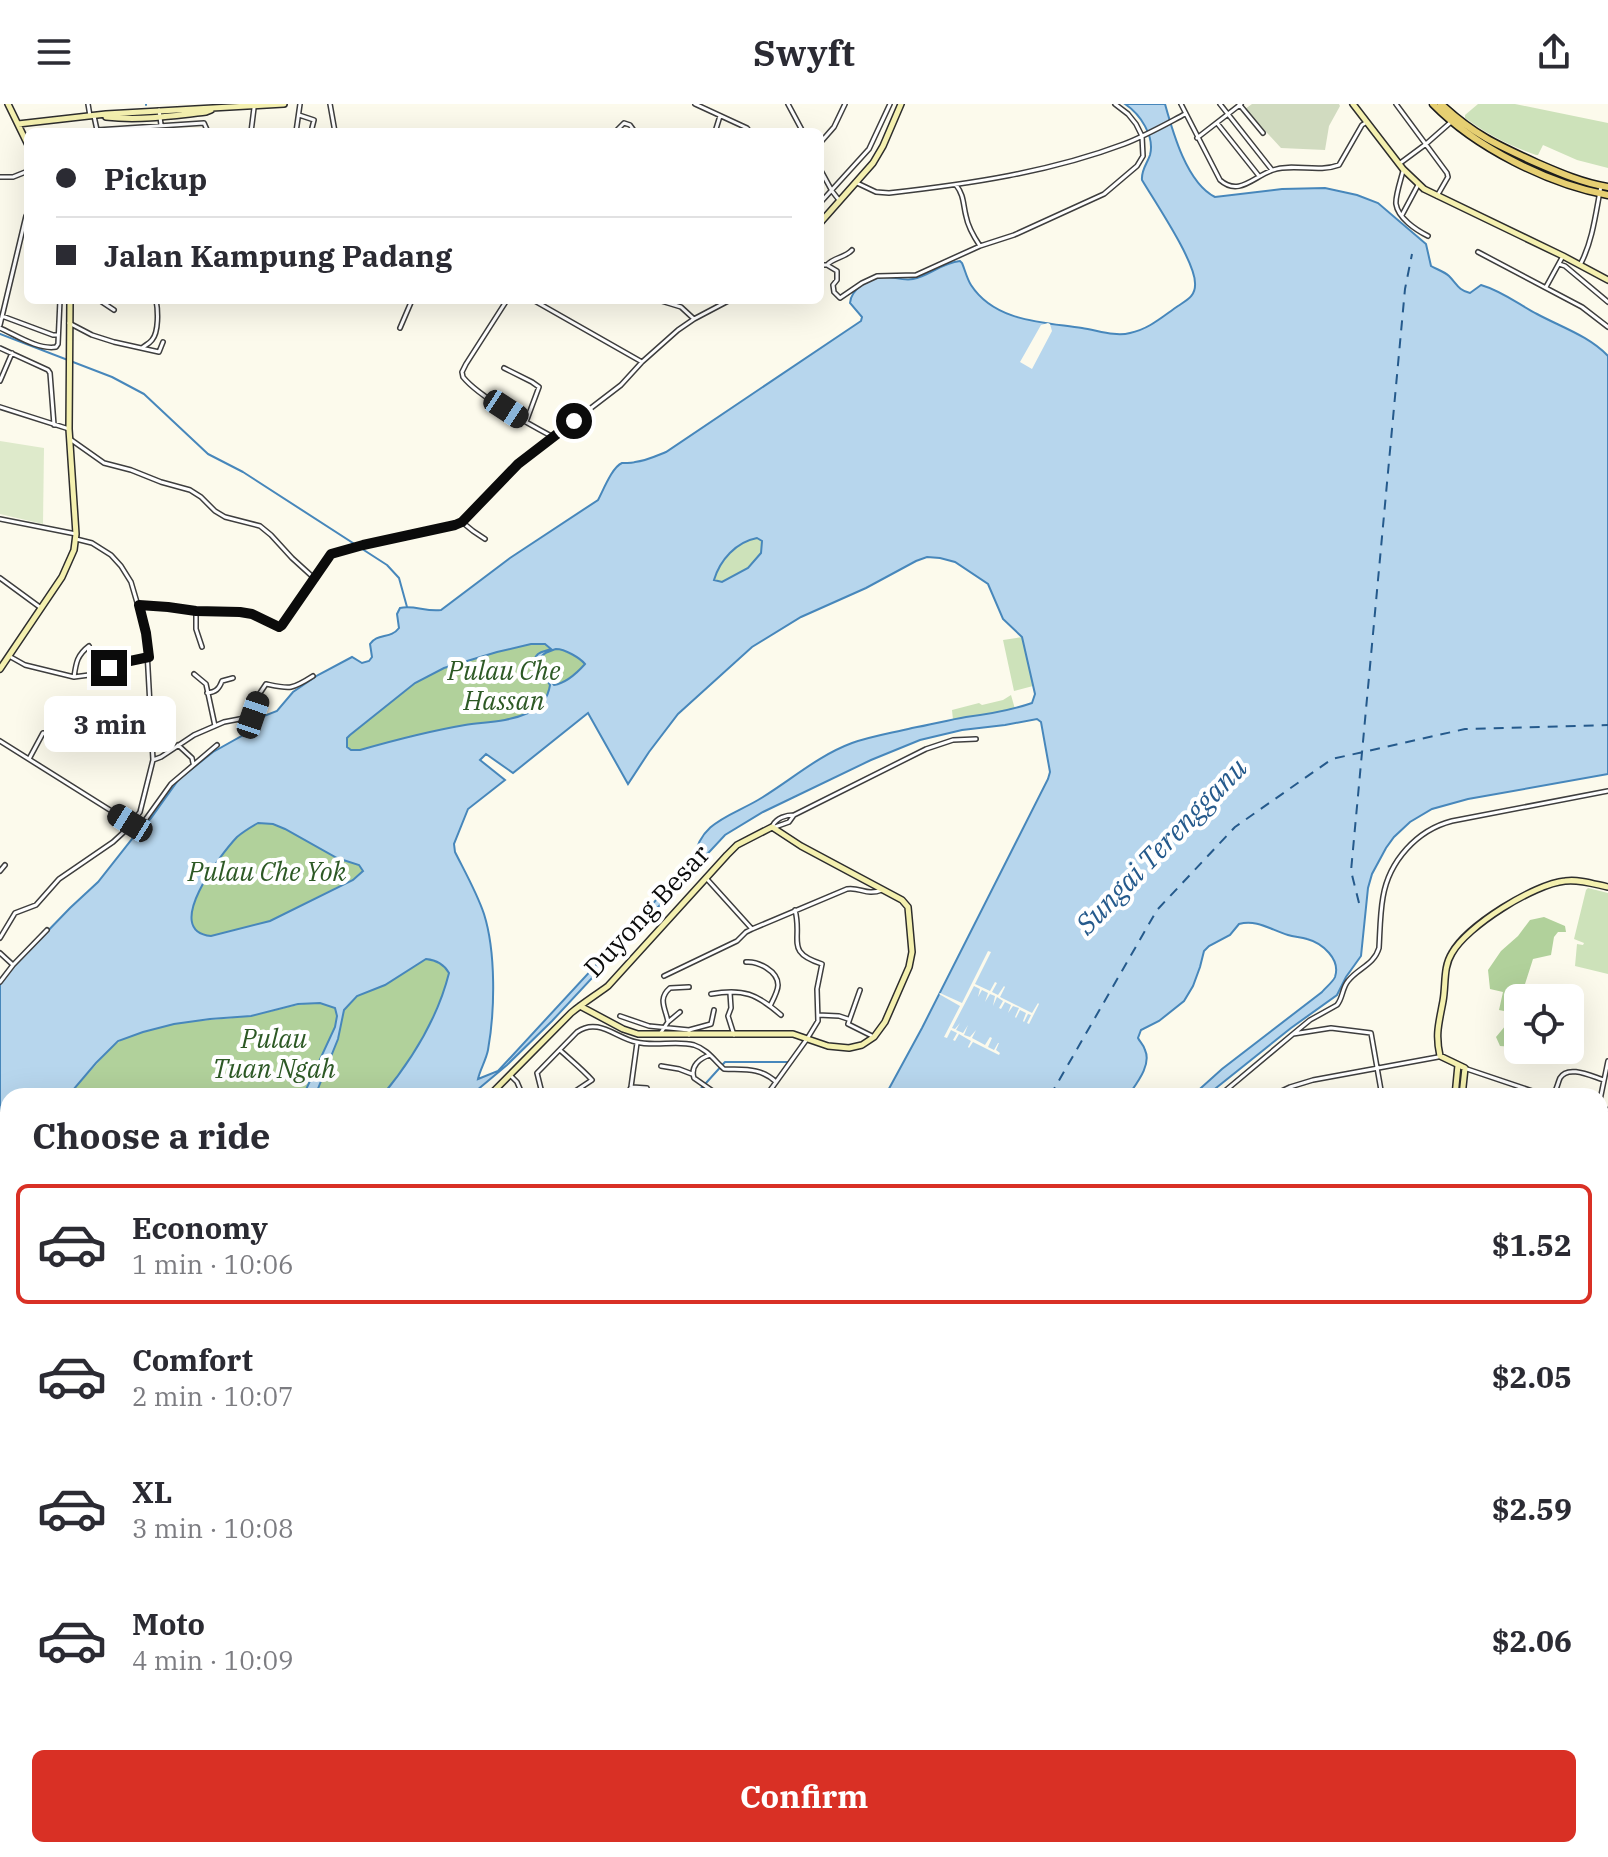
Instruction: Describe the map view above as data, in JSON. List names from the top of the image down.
{
  "streets": {
    "street": ["Duyong Besar"]
  },
  "water": ["Sungai Terengganu"],
  "parks": ["Pulau Che Hassan", "Pulau Che Yok", "Pulau Tuan Ngah"],
  "page": {
    "header": "Swyft",
    "banner": ["Pickup", "Jalan Kampung Padang"],
    "bubble": "3 min",
    "heading": "Choose a ride",
    "list": [
      {
        "name": "Economy",
        "note": "1 min · 10:06",
        "value": "$1.52"
      },
      {
        "name": "Comfort",
        "note": "2 min · 10:07",
        "value": "$2.05"
      },
      {
        "name": "XL",
        "note": "3 min · 10:08",
        "value": "$2.59"
      },
      {
        "name": "Moto",
        "note": "4 min · 10:09",
        "value": "$2.06"
      }
    ],
    "buttons": "Confirm"
  }
}
